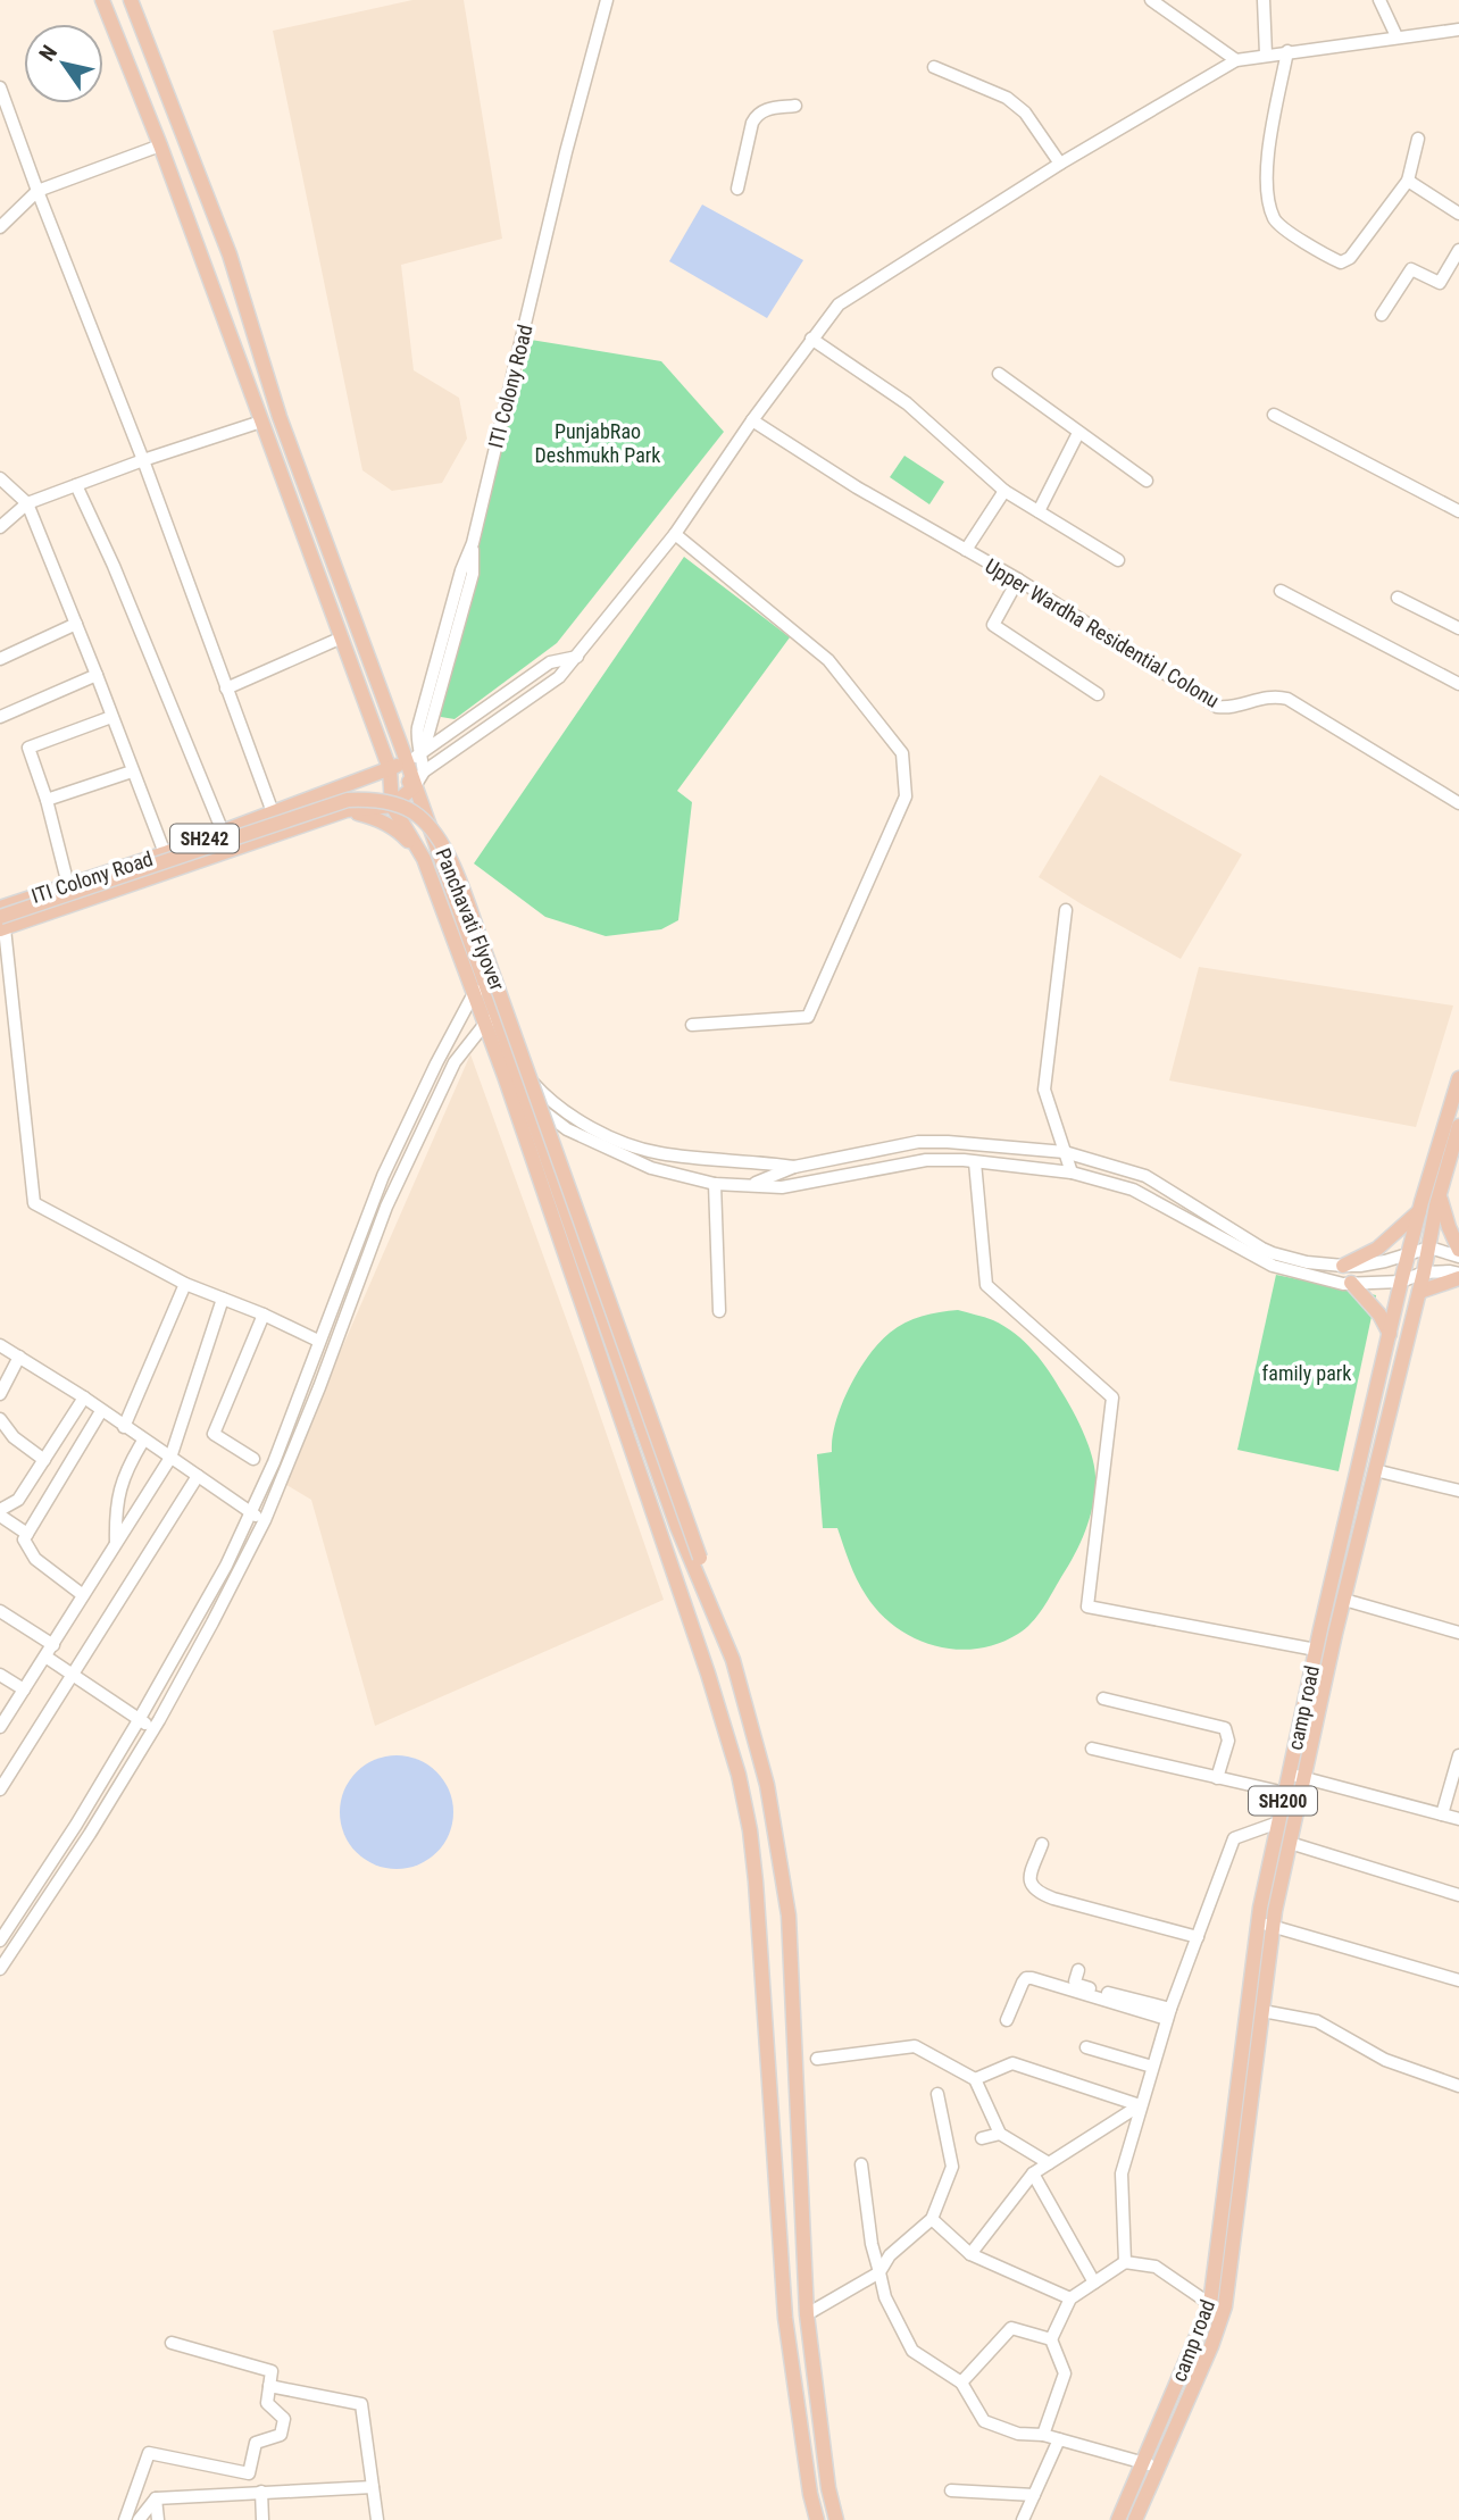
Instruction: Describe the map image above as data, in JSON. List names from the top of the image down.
{
  "streets": {
    "main road": [
      "ITI Colony Road",
      "SH242",
      "Panchavati Flyover",
      "camp road",
      "SH200"
    ],
    "street": ["Upper Wardha Residential Colonu"]
  },
  "crossings": [
    ["SH242", "Panchavati Flyover"]
  ],
  "parks": ["PunjabRao Deshmukh Park", "family park"],
  "north": "top left"
}
